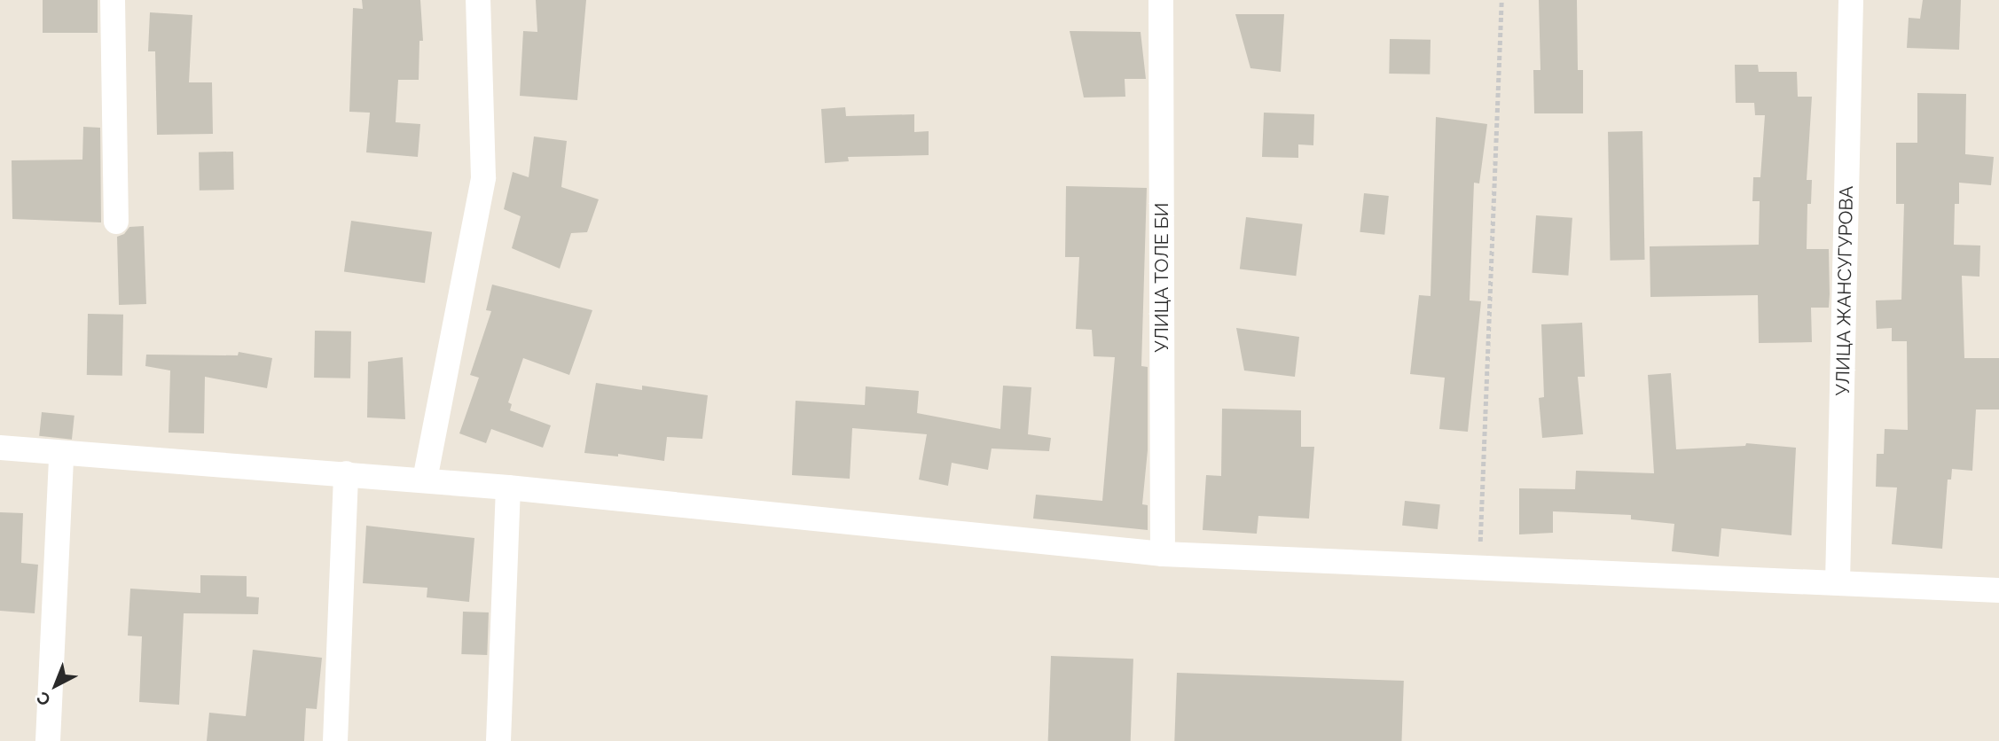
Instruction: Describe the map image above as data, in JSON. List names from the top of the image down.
{
  "streets": {
    "street": ["УЛИЦА ТОЛЕ БИ", "УЛИЦА ЖАНСУГУРОВА"]
  },
  "north": "bottom left"
}
